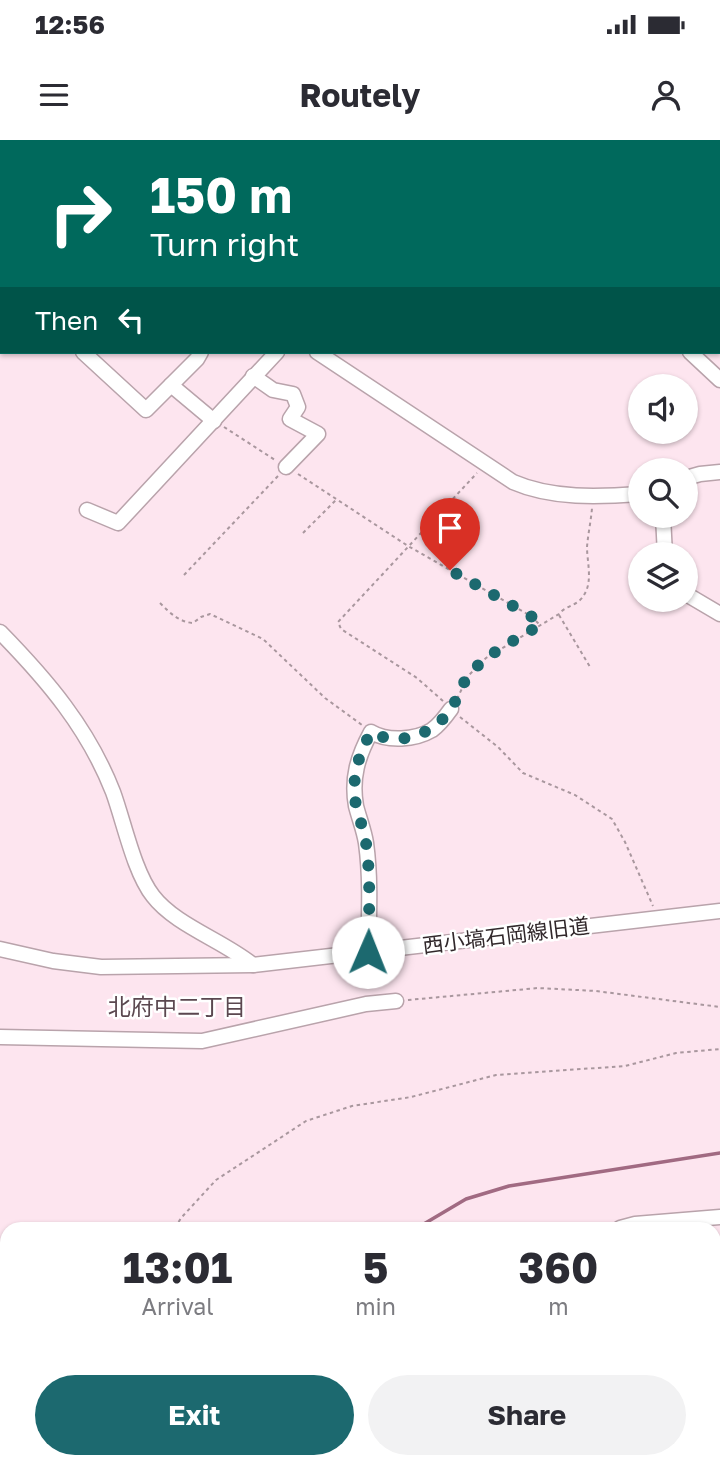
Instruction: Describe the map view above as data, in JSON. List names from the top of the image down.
{
  "streets": {
    "street": ["西小塙石岡線旧道"]
  },
  "districts": ["北府中二丁目"],
  "page": {
    "status": "12:56",
    "header": "Routely",
    "turn": ["150 m", "Turn right"],
    "then": "Then",
    "eta": [
      "13:01",
      "Arrival",
      "5",
      "min",
      "360",
      "m"
    ],
    "buttons": ["Exit", "Share"]
  }
}
